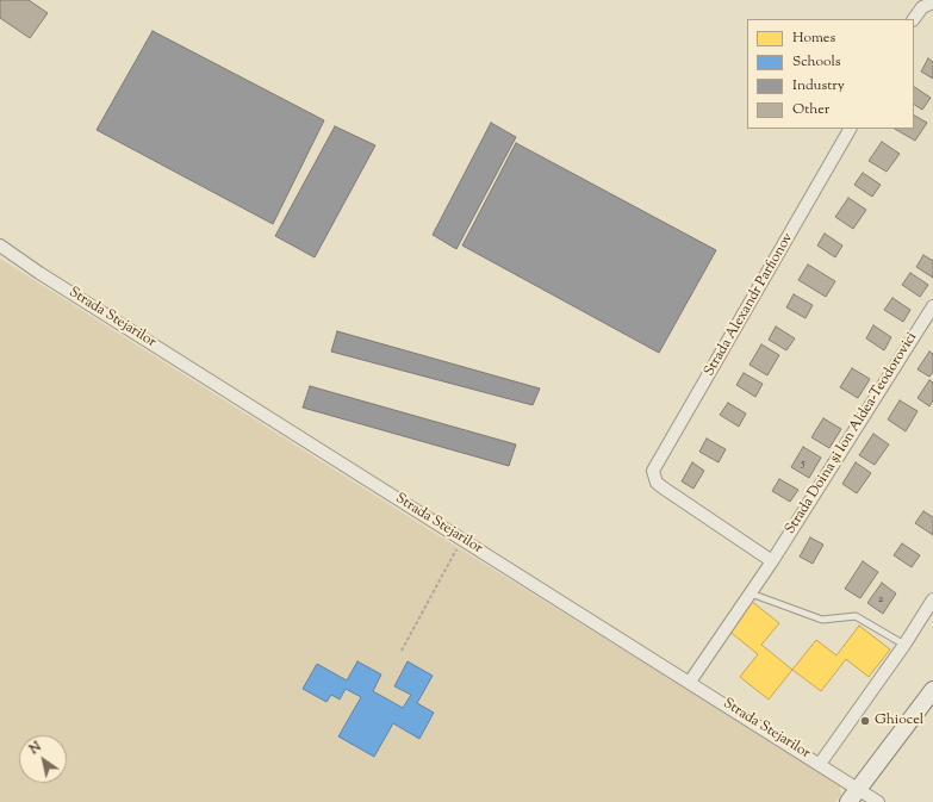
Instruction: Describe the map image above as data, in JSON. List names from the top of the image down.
{
  "streets": {
    "street": ["Strada Alexandr Parfionov", "Strada Stejarilor", "Strada Doina și Ion Aldea-Teodorovici"]
  },
  "crossings": [
    ["Strada Alexandr Parfionov", "Strada Doina și Ion Aldea-Teodorovici"],
    ["Strada Stejarilor", "Strada Doina și Ion Aldea-Teodorovici"]
  ],
  "places": ["Ghiocel"],
  "house_numbers": ["5", "2"],
  "legend": [
    "Homes",
    "Schools",
    "Industry",
    "Other"
  ],
  "north": "top left"
}
